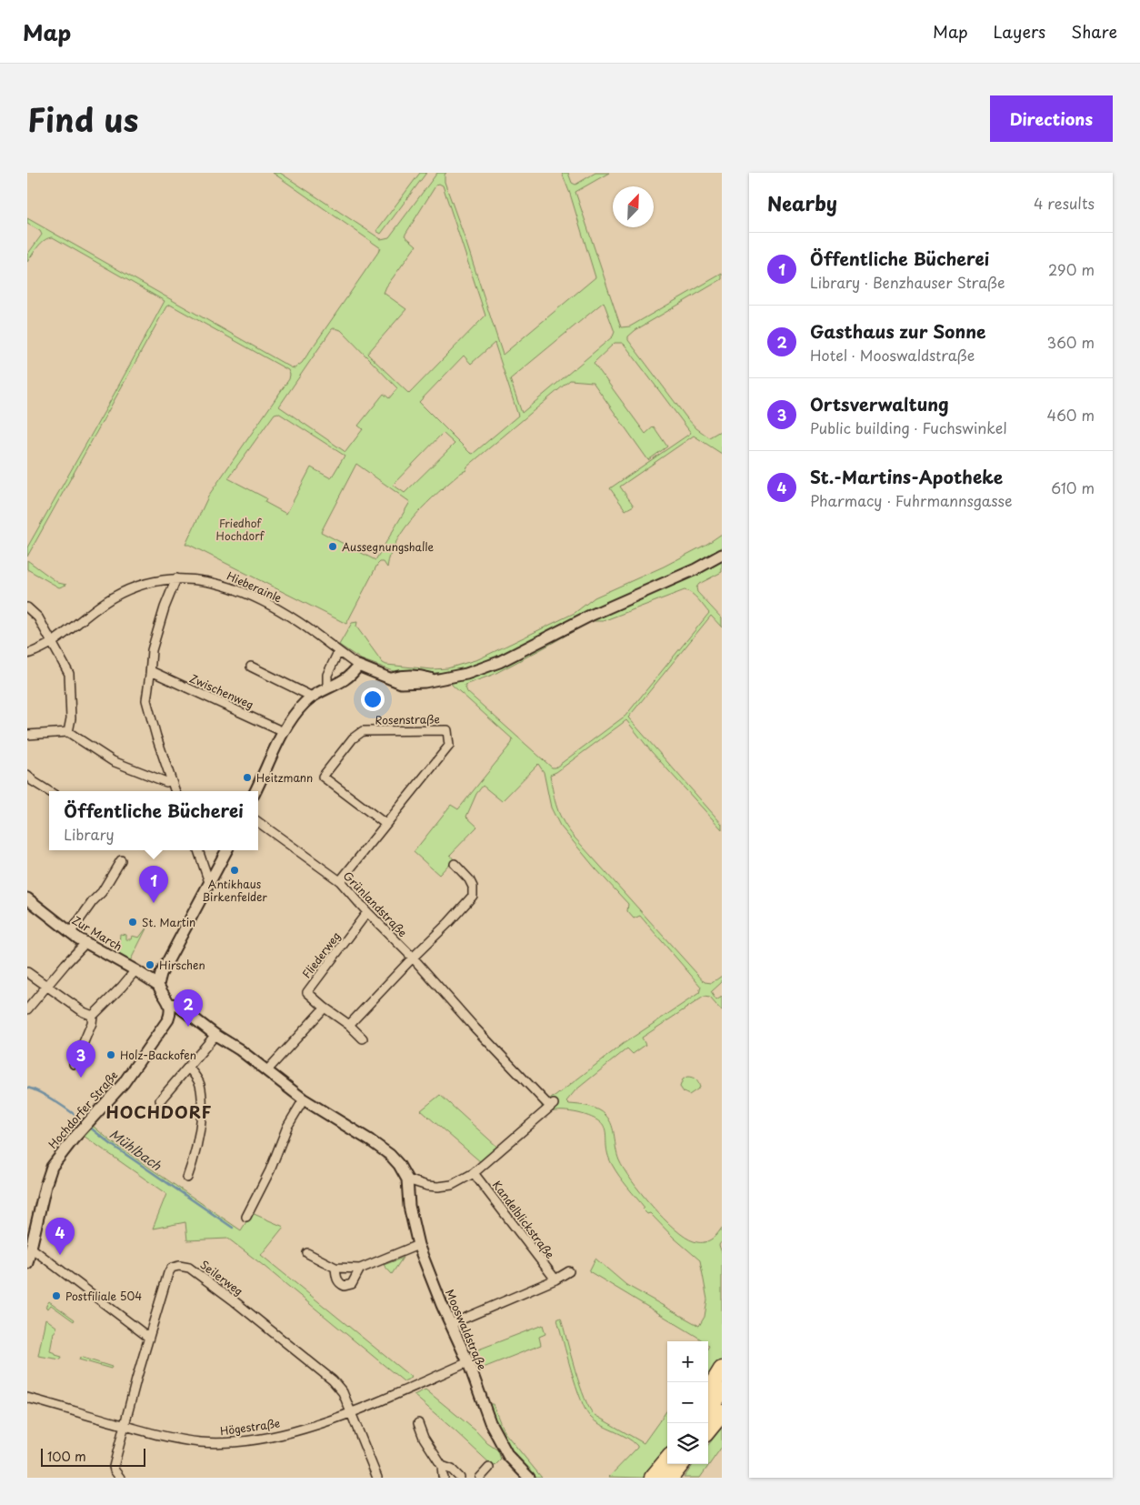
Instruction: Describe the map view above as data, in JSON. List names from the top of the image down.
{
  "streets": {
    "street": [
      "Hieberainle",
      "Zwischenweg",
      "Rosenstraße",
      "Grünlandstraße",
      "Zur March",
      "Fliederweg",
      "Hochdorfer Straße",
      "Kandelblickstraße",
      "Seilerweg",
      "Mooswaldstraße",
      "Högestraße"
    ]
  },
  "crossings": [
    ["Rosenstraße", "Grünlandstraße"],
    ["Grünlandstraße", "Fliederweg"],
    ["Grünlandstraße", "Kandelblickstraße"],
    ["Hochdorfer Straße", "Mooswaldstraße"],
    ["Seilerweg", "Högestraße"],
    ["Mooswaldstraße", "Högestraße"]
  ],
  "districts": ["HOCHDORF"],
  "water": ["Mühlbach"],
  "parks": ["Friedhof Hochdorf"],
  "places": [
    "Aussegnungshalle",
    "Heitzmann",
    "Antikhaus Birkenfelder",
    "St. Martin",
    "Hirschen",
    "Holz-Backofen",
    "Postfiliale 504"
  ],
  "scale_bar": "100 m",
  "north": "top right",
  "page": {
    "header": "Map",
    "nav": ["Map", "Layers", "Share"],
    "title": "Find us",
    "buttons": "Directions",
    "heading": ["Nearby", "4 results"],
    "list": [
      {
        "mark": "1",
        "name": "Öffentliche Bücherei",
        "note": "Library · Benzhauser Straße",
        "value": "290 m"
      },
      {
        "mark": "2",
        "name": "Gasthaus zur Sonne",
        "note": "Hotel · Mooswaldstraße",
        "value": "360 m"
      },
      {
        "mark": "3",
        "name": "Ortsverwaltung",
        "note": "Public building · Fuchswinkel",
        "value": "460 m"
      },
      {
        "mark": "4",
        "name": "St.-Martins-Apotheke",
        "note": "Pharmacy · Fuhrmannsgasse",
        "value": "610 m"
      }
    ],
    "popup": ["Öffentliche Bücherei", "Library"],
    "pins": [
      "1",
      "2",
      "3",
      "4"
    ],
    "map_buttons": ["+", "−"],
    "scale": "100 m"
  }
}
